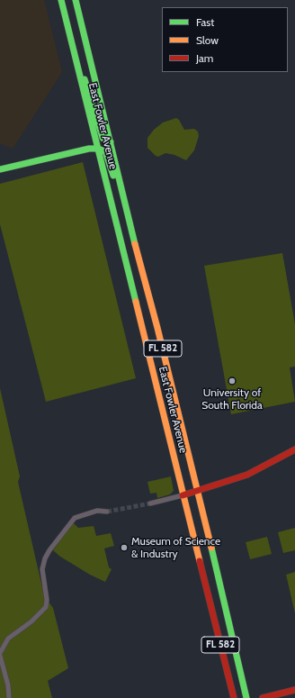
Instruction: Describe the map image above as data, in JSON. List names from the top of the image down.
{
  "streets": {
    "main road": ["East Fowler Avenue", "FL 582"]
  },
  "places": ["University of South Florida", "Museum of Science & Industry"],
  "legend": ["Fast", "Slow", "Jam"]
}
